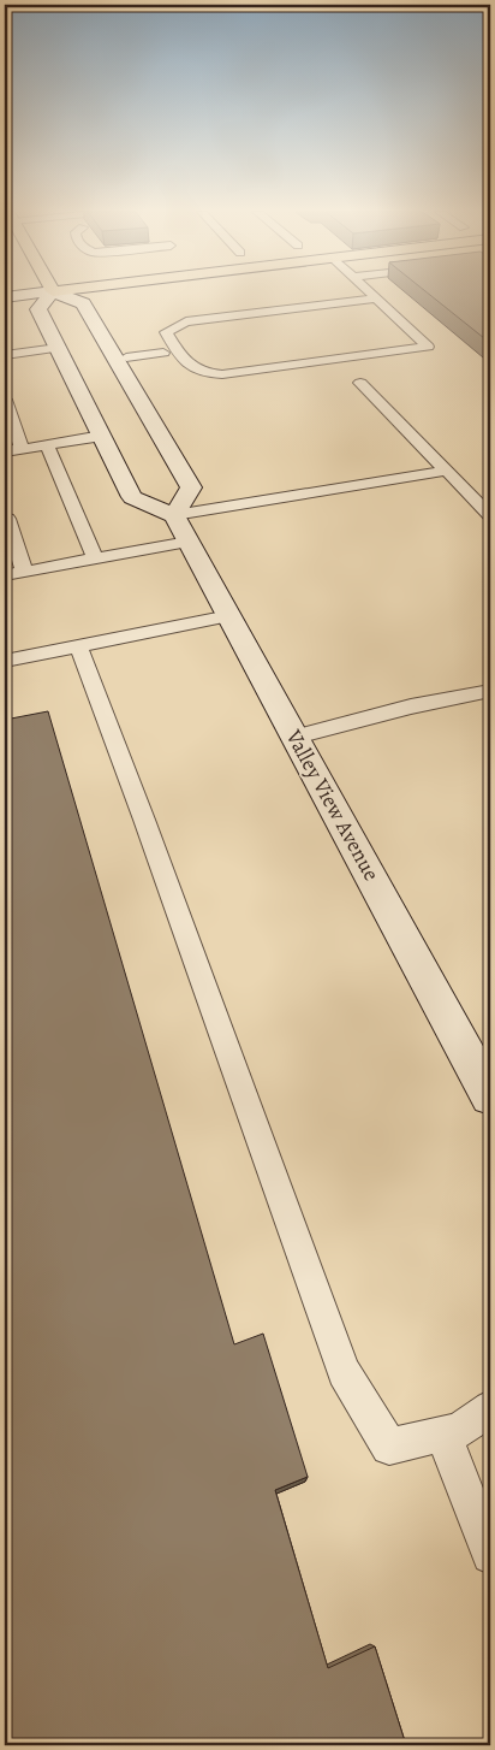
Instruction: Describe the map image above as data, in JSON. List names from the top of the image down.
{
  "streets": {
    "main road": ["Valley View Avenue"]
  }
}
